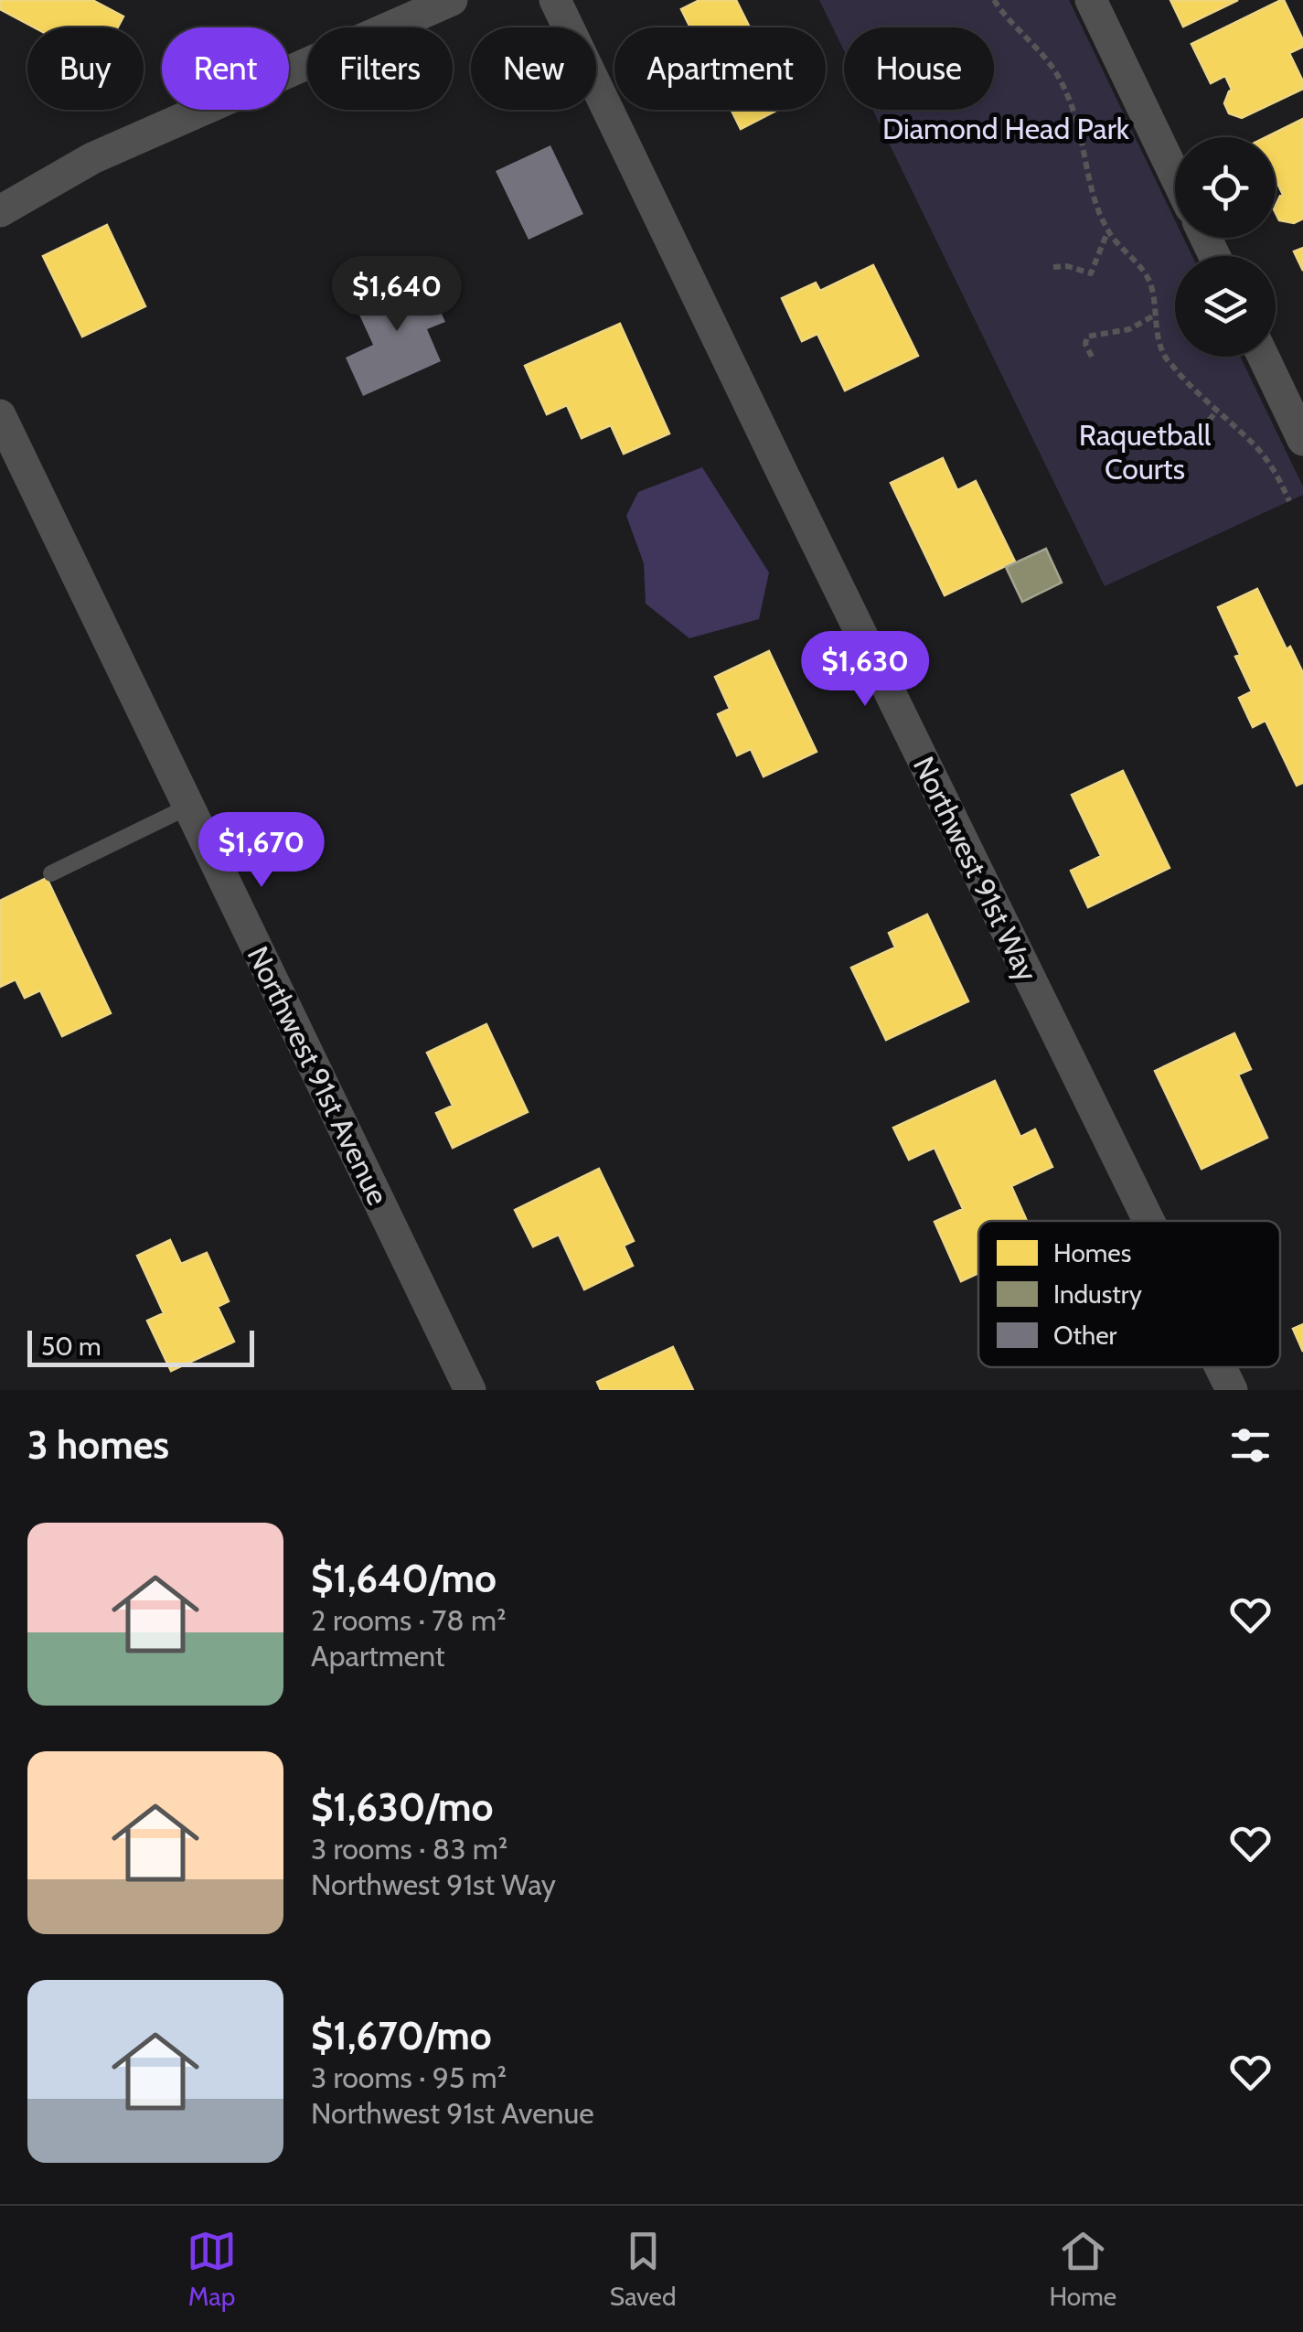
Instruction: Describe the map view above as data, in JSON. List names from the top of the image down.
{
  "streets": {
    "street": ["Northwest 91st Way", "Northwest 91st Avenue"]
  },
  "parks": ["Diamond Head Park", "Raquetball Courts"],
  "legend": ["Homes", "Industry", "Other"],
  "scale_bar": "50 m",
  "page": {
    "chip": [
      "Buy",
      "Rent",
      "Filters",
      "New",
      "Apartment",
      "House"
    ],
    "price": ["$1,640", "$1,630", "$1,670"],
    "scale": "50 m",
    "heading": "3 homes",
    "list": [
      {
        "name": "$1,640/mo",
        "note": "2 rooms · 78 m² · Apartment"
      },
      {
        "name": "$1,630/mo",
        "note": "3 rooms · 83 m² · Northwest 91st Way"
      },
      {
        "name": "$1,670/mo",
        "note": "3 rooms · 95 m² · Northwest 91st Avenue"
      }
    ],
    "tabs": ["Map", "Saved", "Home"]
  }
}
